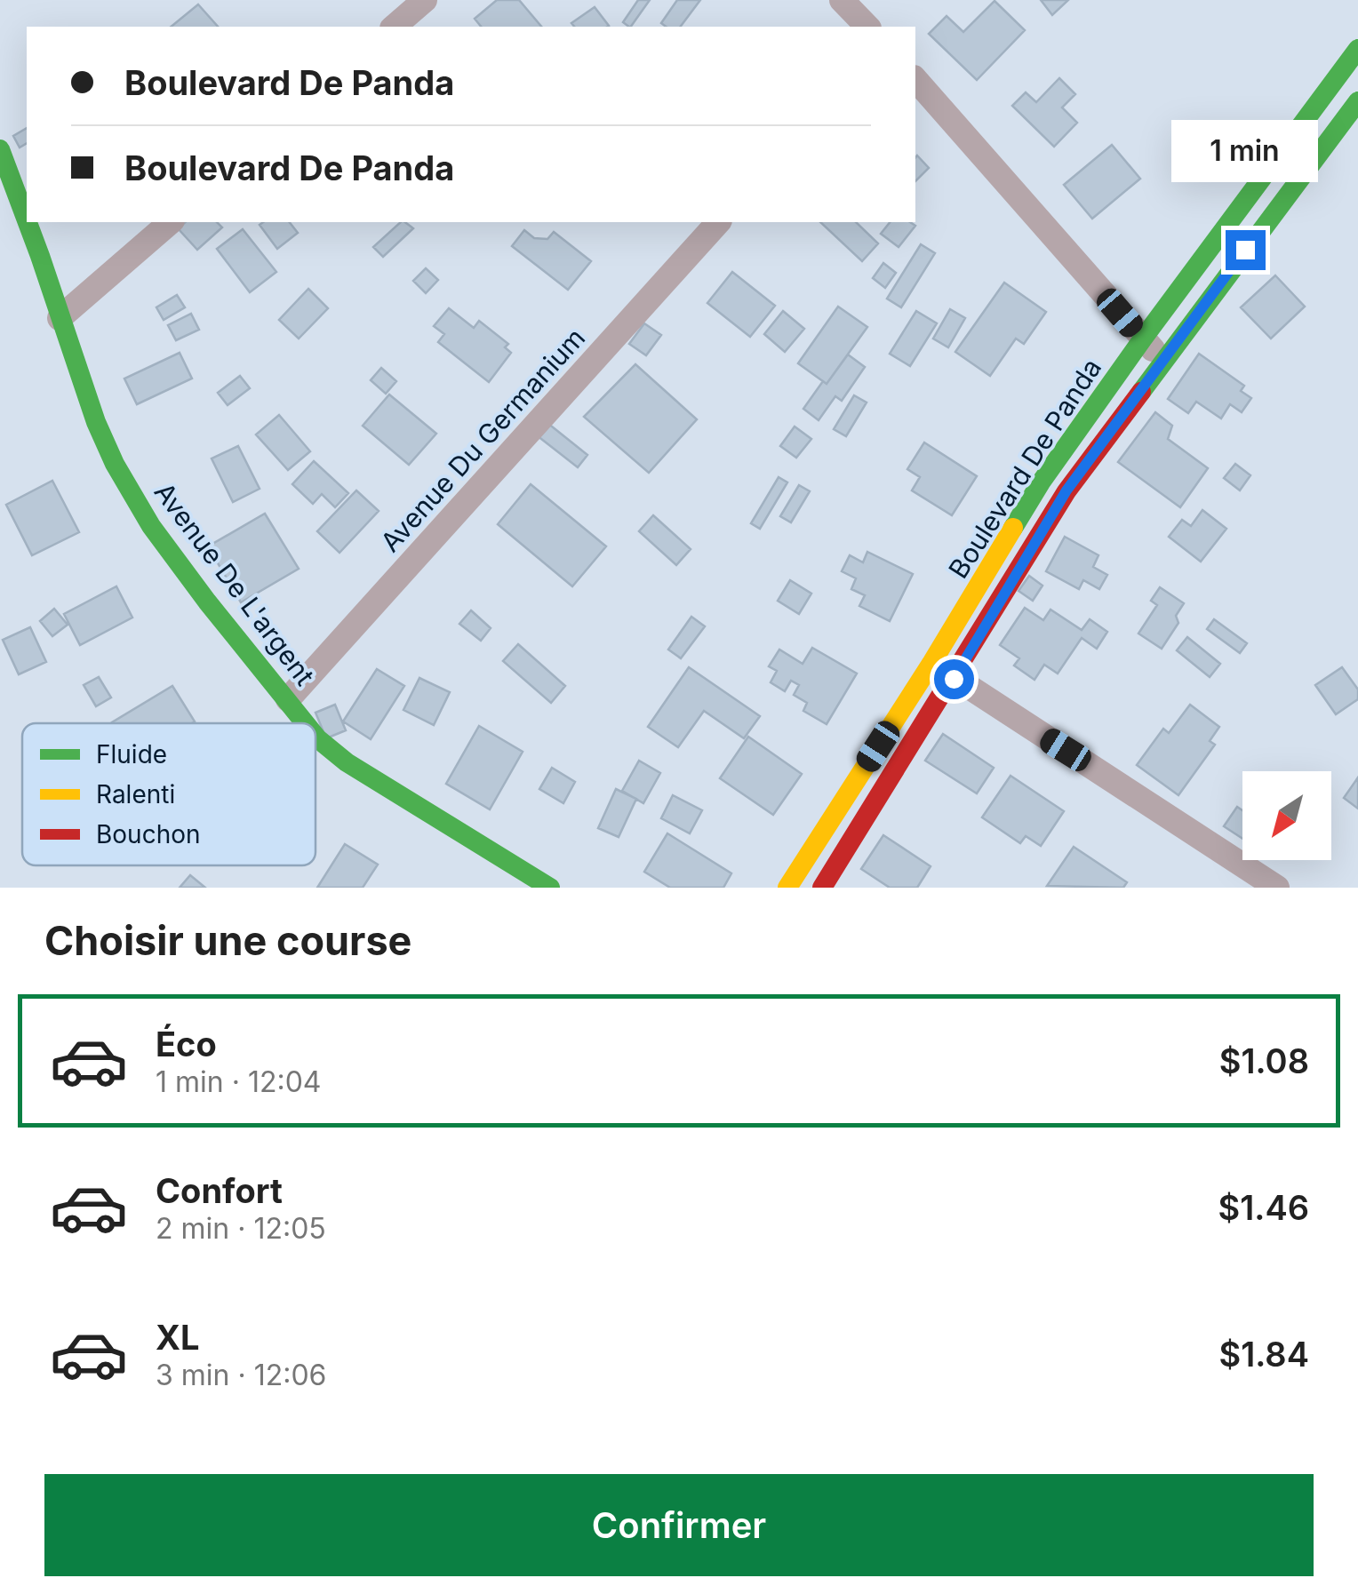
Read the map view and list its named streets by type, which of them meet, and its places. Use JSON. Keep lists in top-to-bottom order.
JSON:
{
  "streets": {
    "street": ["Avenue Du Germanium", "Boulevard De Panda", "Avenue De L'argent"]
  },
  "crossings": [
    ["Avenue Du Germanium", "Avenue De L'argent"]
  ],
  "legend": ["Fluide", "Ralenti", "Bouchon"],
  "north": "bottom left",
  "page": {
    "banner": ["Boulevard De Panda", "Boulevard De Panda"],
    "bubble": "1 min",
    "heading": "Choisir une course",
    "list": [
      {
        "name": "Éco",
        "note": "1 min · 12:04",
        "value": "$1.08"
      },
      {
        "name": "Confort",
        "note": "2 min · 12:05",
        "value": "$1.46"
      },
      {
        "name": "XL",
        "note": "3 min · 12:06",
        "value": "$1.84"
      }
    ],
    "buttons": "Confirmer"
  }
}
